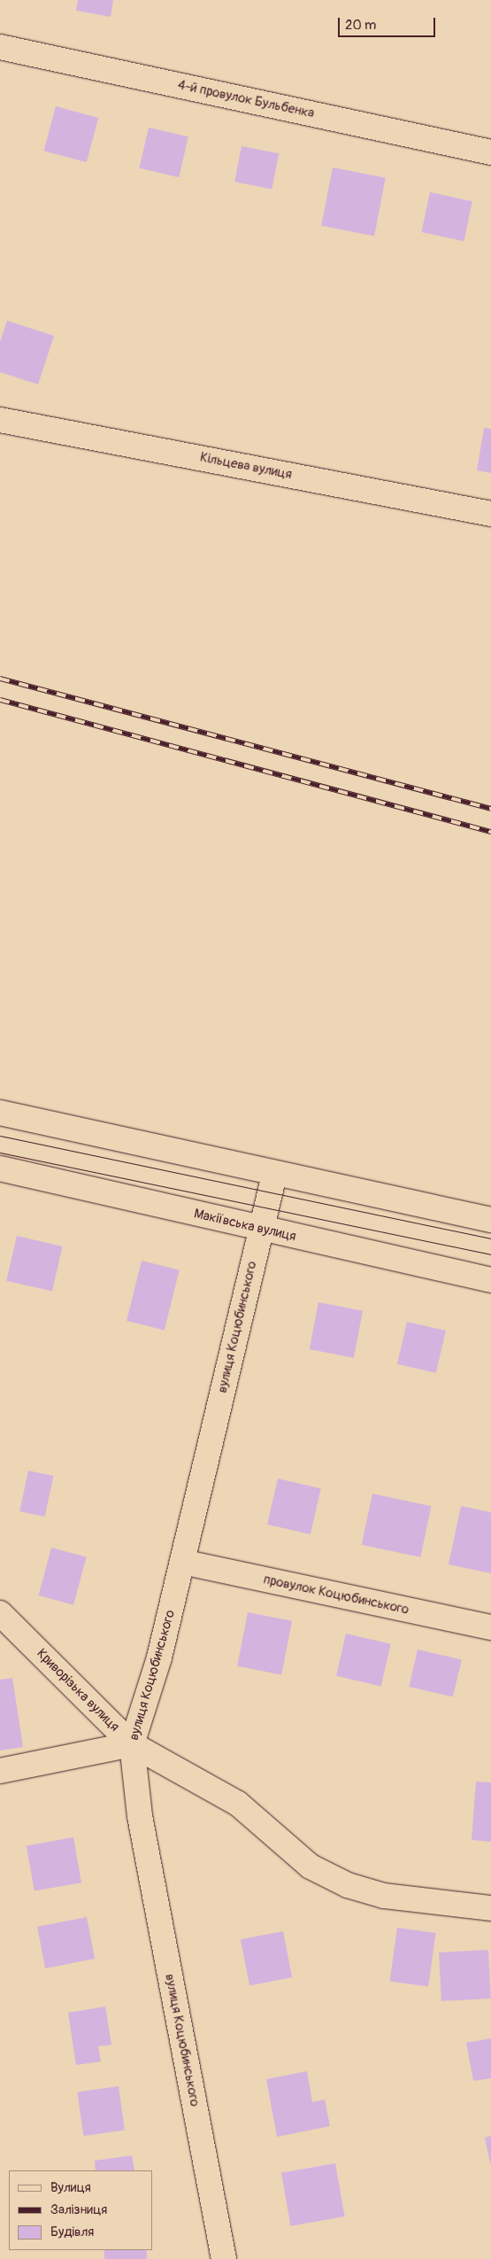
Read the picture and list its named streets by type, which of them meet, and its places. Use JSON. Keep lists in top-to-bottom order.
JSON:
{
  "streets": {
    "street": [
      "4-й провулок Бульбенка",
      "Кільцева вулиця",
      "Макіївська вулиця",
      "вулиця Коцюбинського",
      "провулок Коцюбинського",
      "Криворізька вулиця"
    ]
  },
  "crossings": [
    ["Макіївська вулиця", "вулиця Коцюбинського"],
    ["вулиця Коцюбинського", "провулок Коцюбинського"],
    ["вулиця Коцюбинського", "Криворізька вулиця"]
  ],
  "legend": ["Вулиця", "Залізниця", "Будівля"],
  "scale_bar": "20 m"
}
